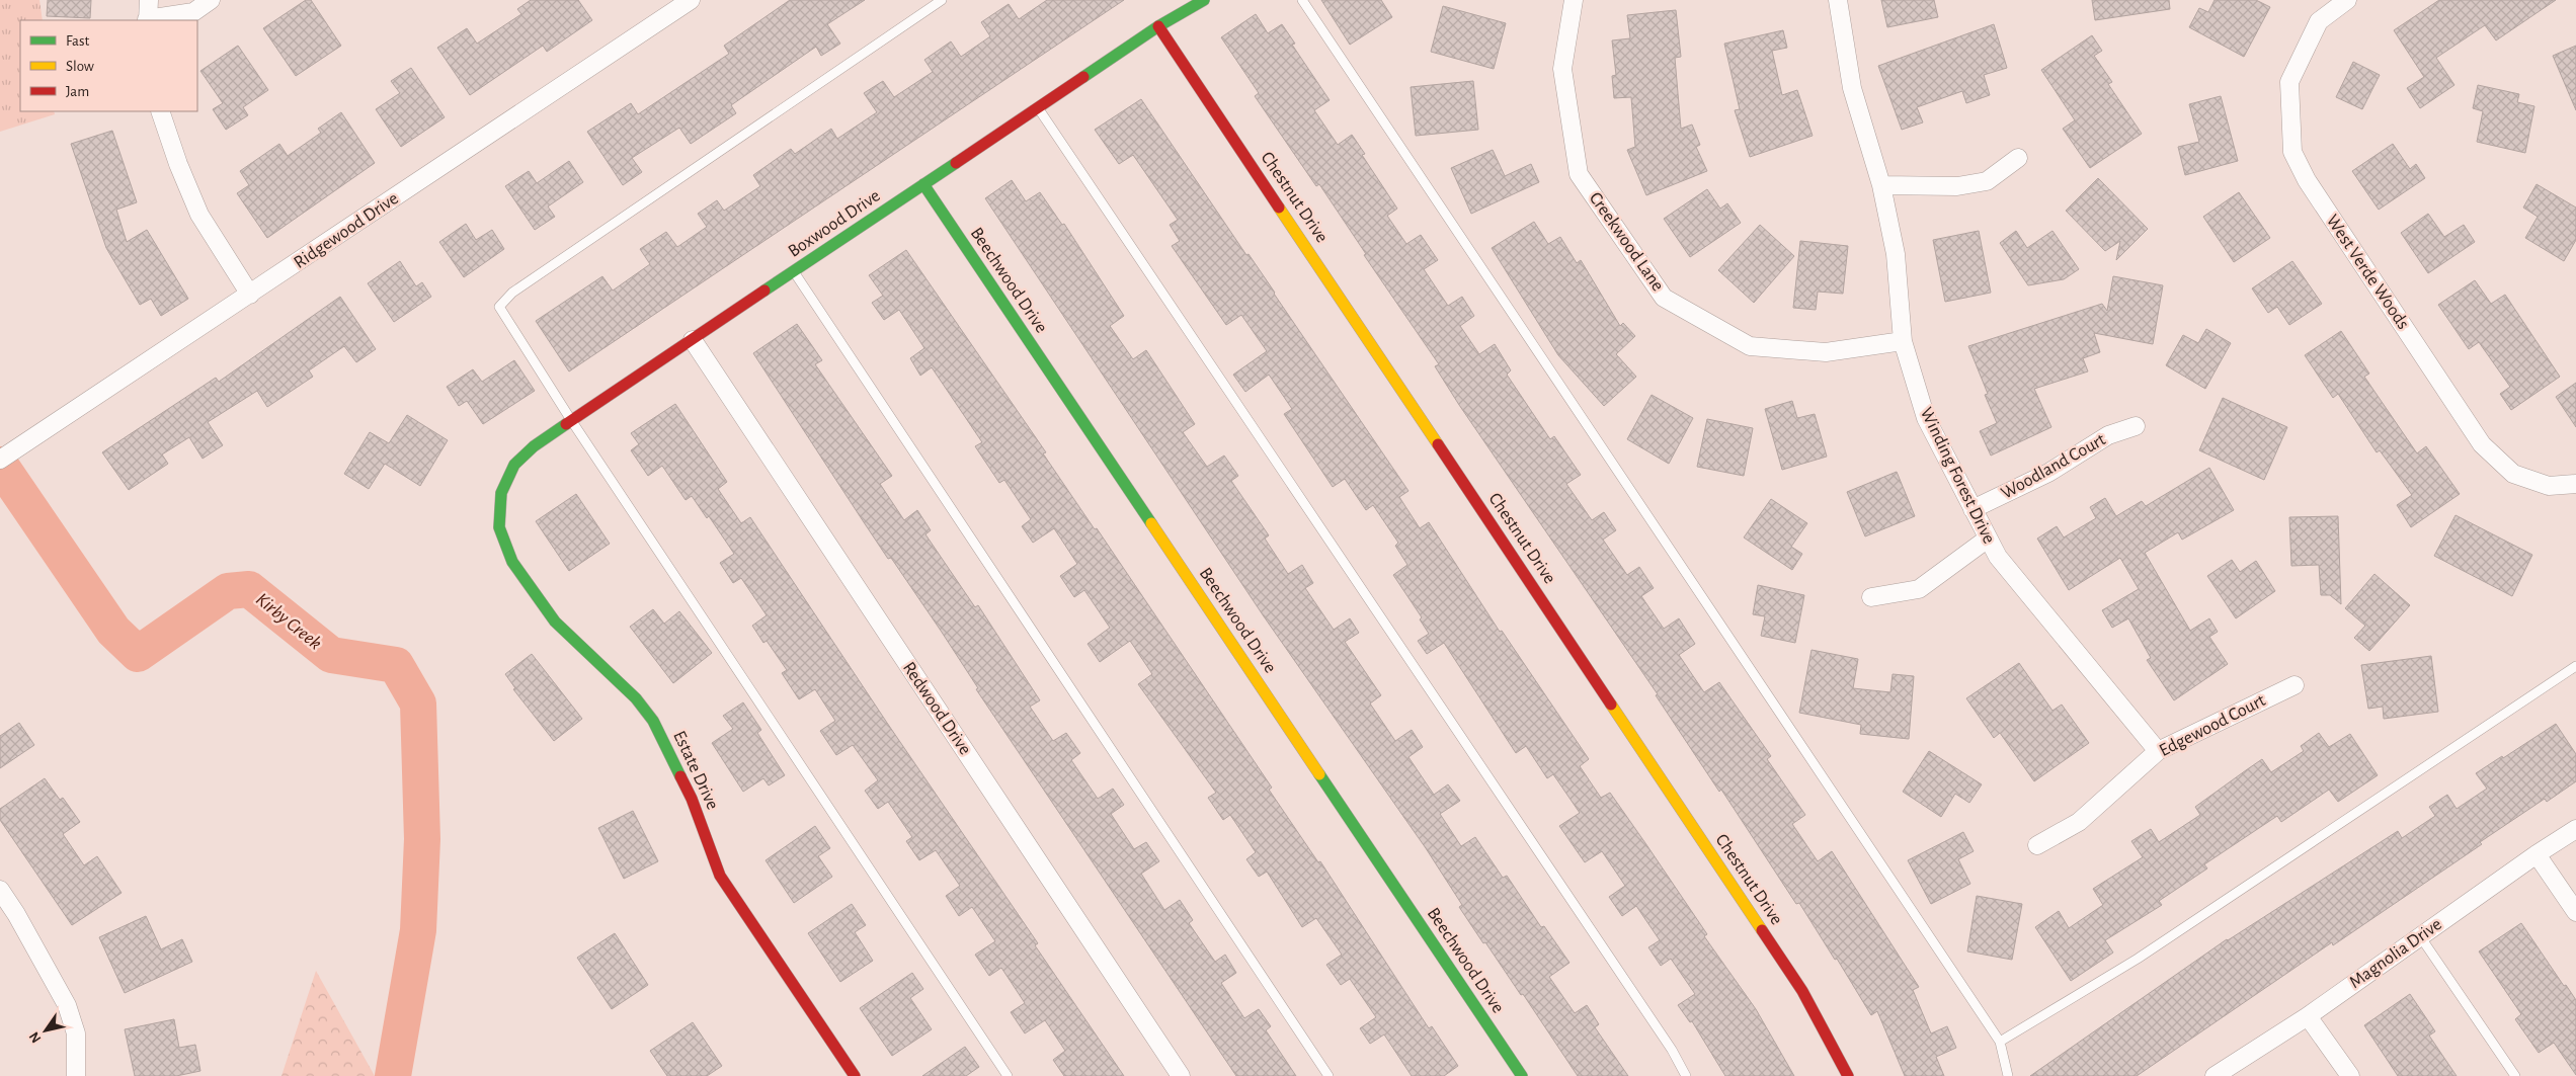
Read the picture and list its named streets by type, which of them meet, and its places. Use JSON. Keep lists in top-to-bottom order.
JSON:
{
  "streets": {
    "street": [
      "Chestnut Drive",
      "Boxwood Drive",
      "Ridgewood Drive",
      "Creekwood Lane",
      "West Verde Woods",
      "Beechwood Drive",
      "Woodland Court",
      "Winding Forest Drive",
      "Redwood Drive",
      "Edgewood Court",
      "Estate Drive",
      "Magnolia Drive"
    ]
  },
  "crossings": [
    ["Chestnut Drive", "Boxwood Drive"],
    ["Boxwood Drive", "Beechwood Drive"],
    ["Boxwood Drive", "Redwood Drive"],
    ["Boxwood Drive", "Estate Drive"],
    ["Creekwood Lane", "Winding Forest Drive"],
    ["Woodland Court", "Winding Forest Drive"],
    ["Winding Forest Drive", "Edgewood Court"]
  ],
  "water": ["Kirby Creek"],
  "legend": ["Fast", "Slow", "Jam"],
  "north": "bottom left"
}
